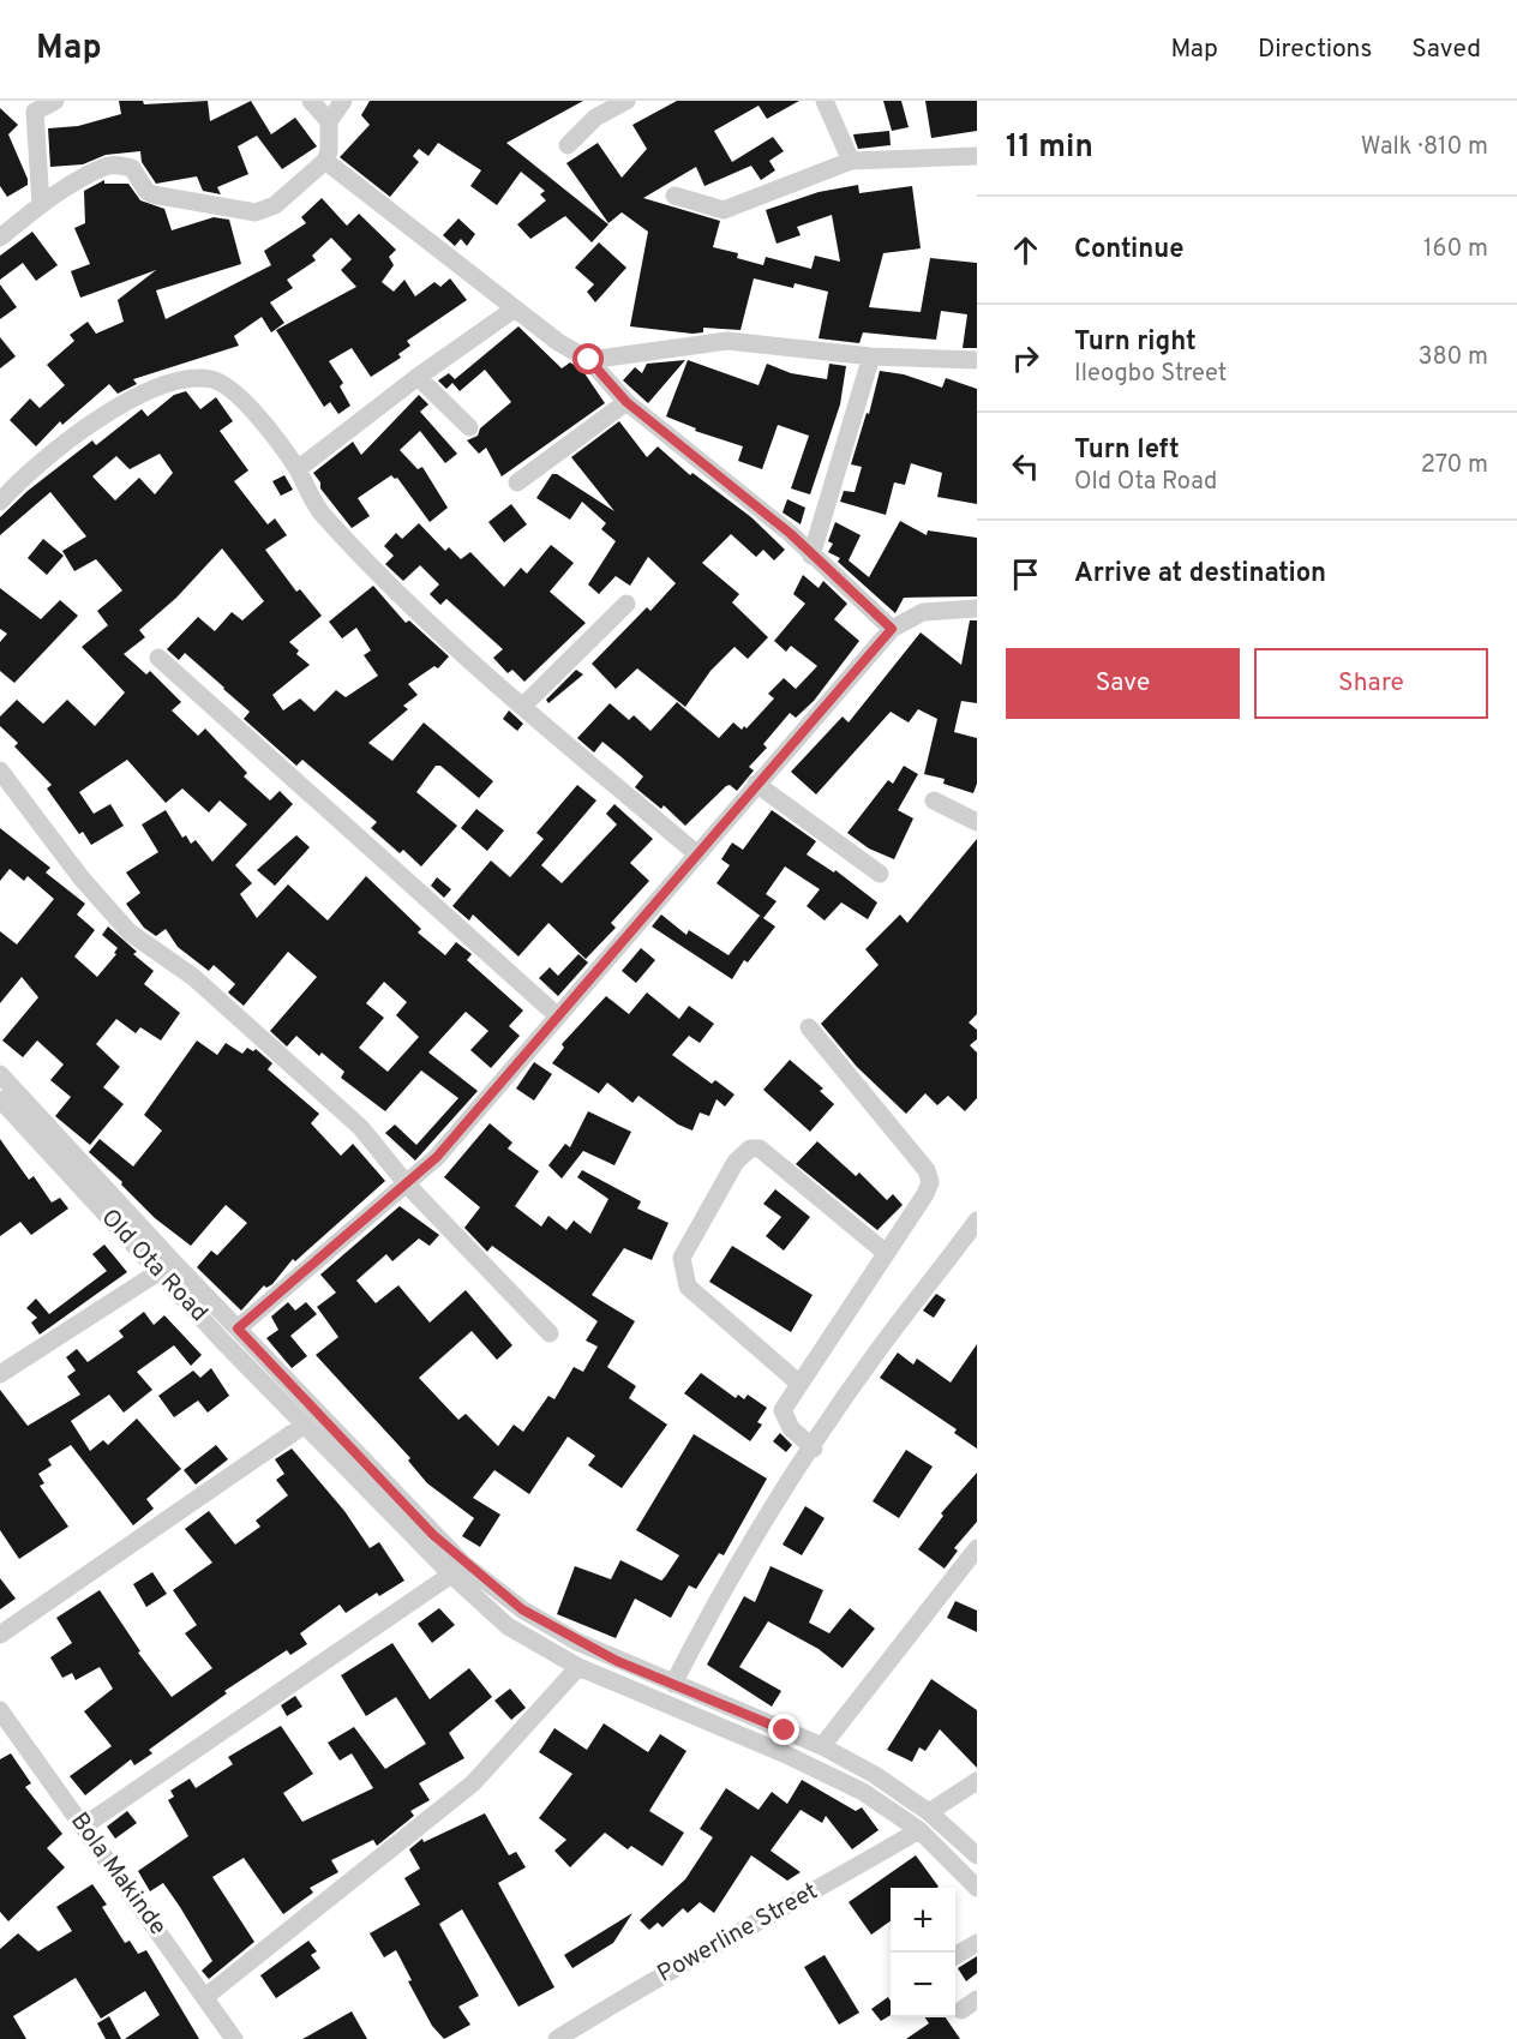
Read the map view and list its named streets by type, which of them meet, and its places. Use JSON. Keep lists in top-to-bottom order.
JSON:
{
  "streets": {
    "street": ["Old Ota Road", "Bola Makinde", "Powerline Street"]
  },
  "crossings": [
    ["Old Ota Road", "Powerline Street"]
  ],
  "page": {
    "header": "Map",
    "nav": ["Map", "Directions", "Saved"],
    "heading": ["11 min", "Walk · 810 m"],
    "list": [
      ["Continue", "160 m"],
      ["Turn right", "Ileogbo Street", "380 m"],
      ["Turn left", "Old Ota Road", "270 m"],
      "Arrive at destination"
    ],
    "buttons": ["Save", "Share"],
    "map_buttons": ["+", "−"]
  }
}
